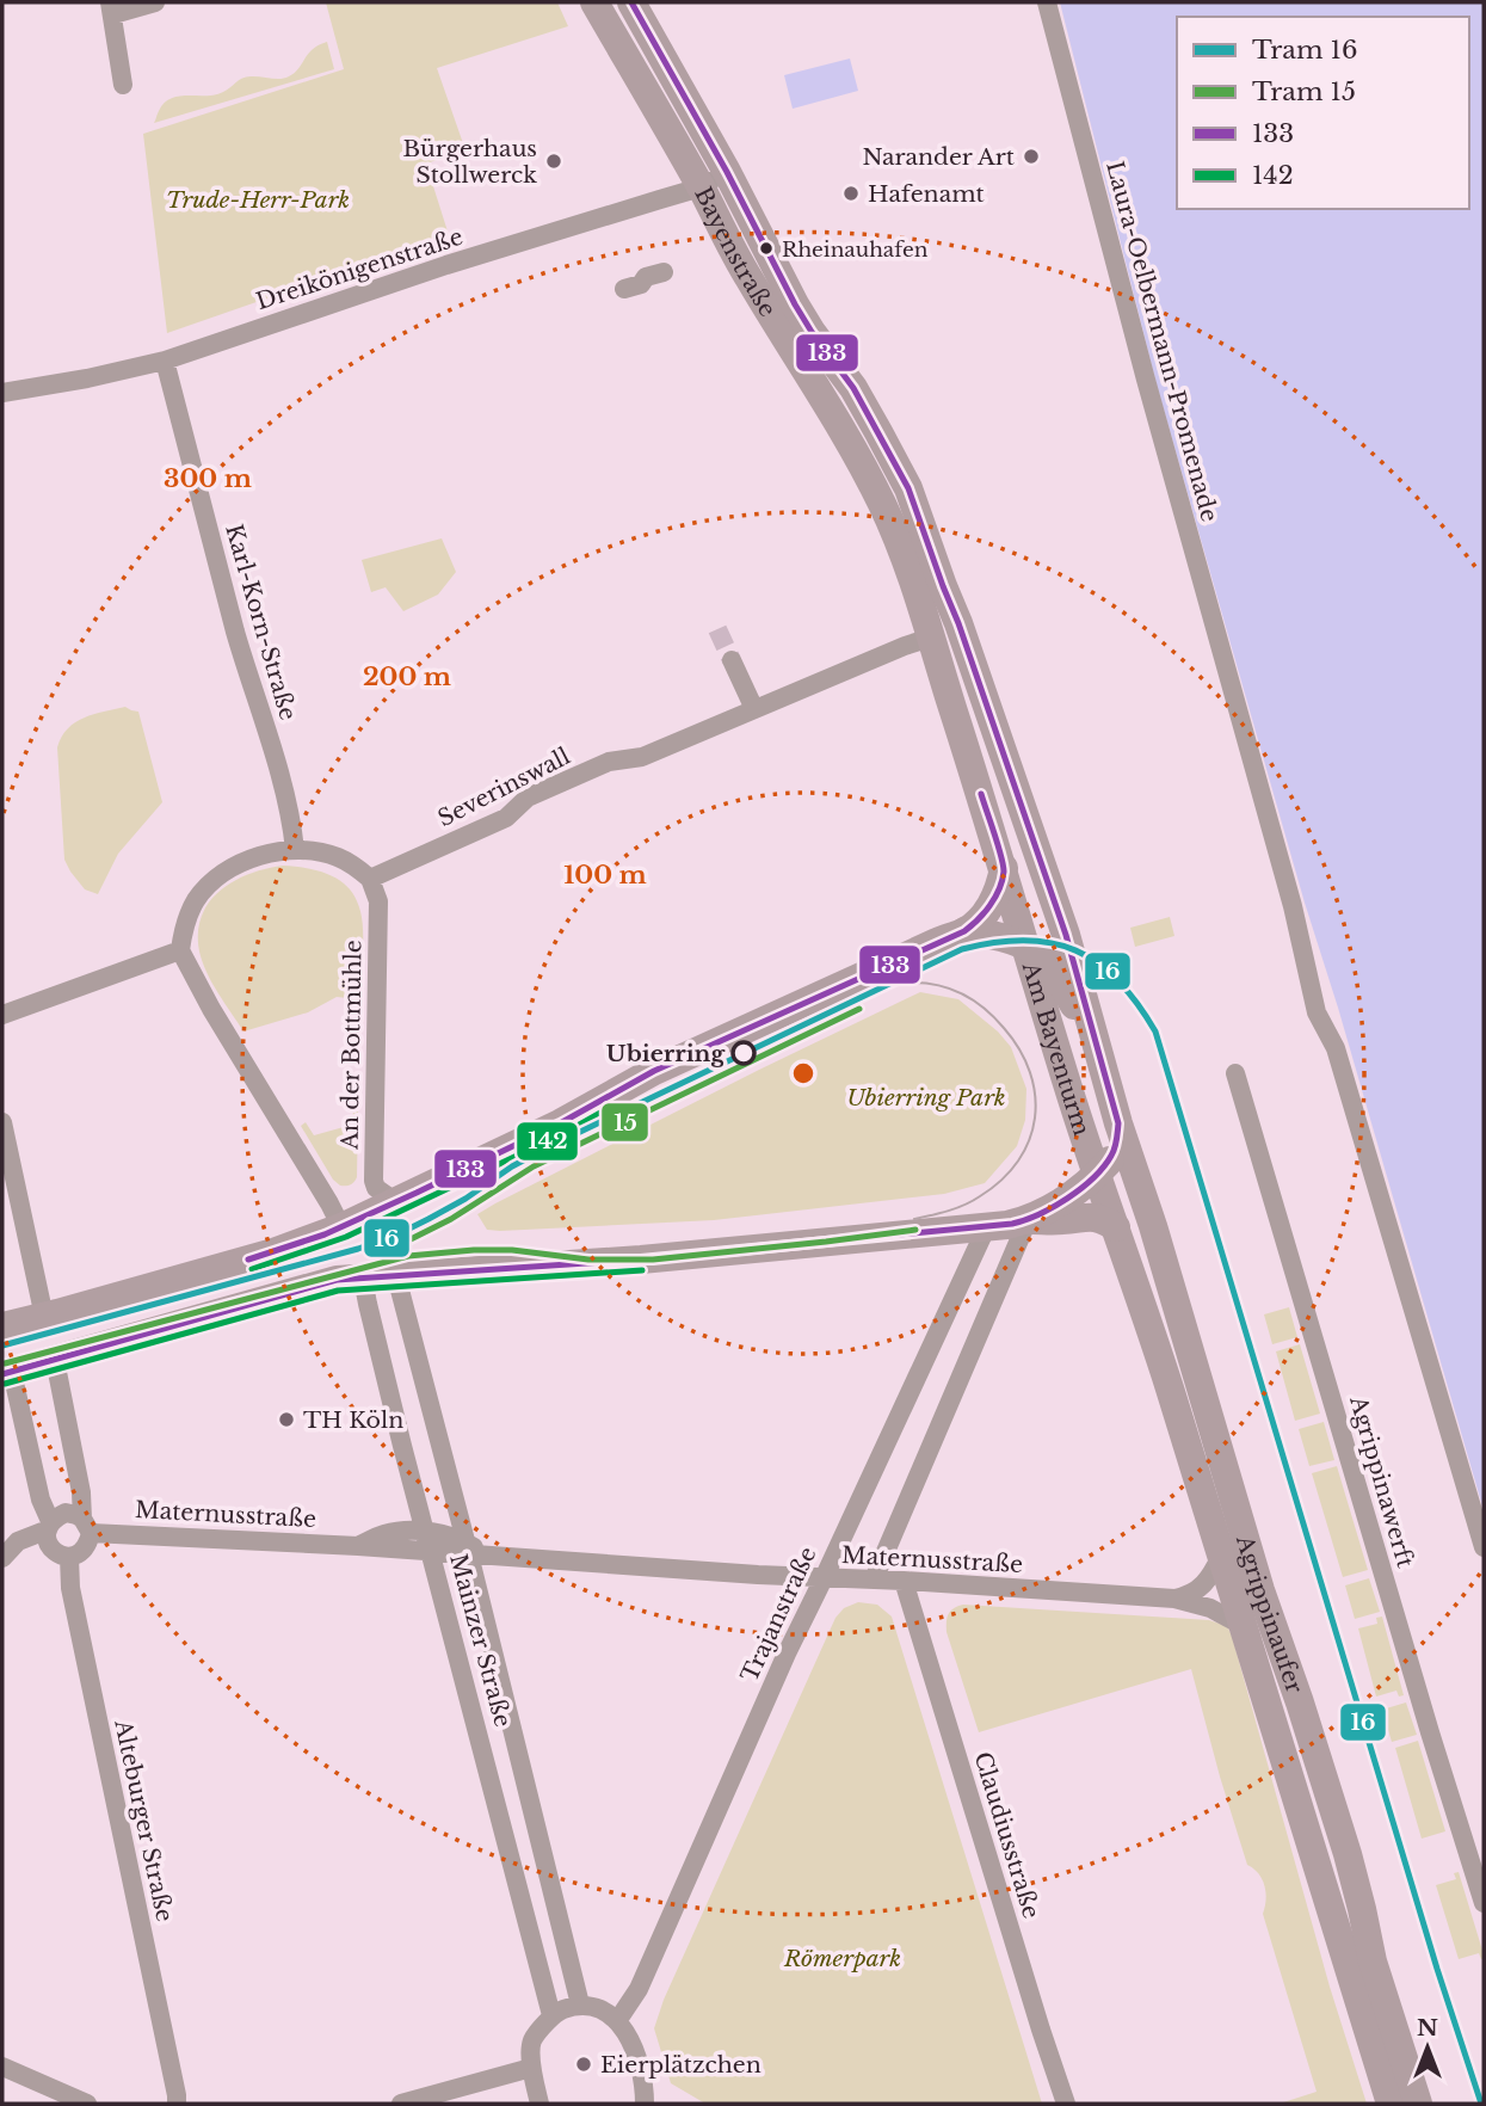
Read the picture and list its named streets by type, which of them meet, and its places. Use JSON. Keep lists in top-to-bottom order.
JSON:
{
  "streets": {
    "main road": ["Bayenstraße", "Am Bayenturm", "Agrippinaufer"],
    "street": [
      "Dreikönigenstraße",
      "Laura-Oelbermann-Promenade",
      "Karl-Korn-Straße",
      "Severinswall",
      "An der Bottmühle",
      "Agrippinawerft",
      "Maternusstraße",
      "Trajanstraße",
      "Mainzer Straße",
      "Alteburger Straße",
      "Claudiusstraße"
    ]
  },
  "crossings": [
    ["Bayenstraße", "Dreikönigenstraße"],
    ["Bayenstraße", "Severinswall"],
    ["Bayenstraße", "Am Bayenturm"],
    ["Dreikönigenstraße", "Karl-Korn-Straße"],
    ["Severinswall", "An der Bottmühle"],
    ["Severinswall", "Am Bayenturm"],
    ["Am Bayenturm", "Agrippinaufer"],
    ["Maternusstraße", "Agrippinaufer"],
    ["Maternusstraße", "Trajanstraße"],
    ["Maternusstraße", "Mainzer Straße"],
    ["Maternusstraße", "Alteburger Straße"],
    ["Maternusstraße", "Claudiusstraße"]
  ],
  "parks": ["Trude-Herr-Park", "Ubierring Park", "Römerpark"],
  "places": [
    "Narander Art",
    "Bürgerhaus Stollwerck",
    "Hafenamt",
    "Rheinauhafen",
    "Ubierring",
    "TH Köln",
    "Eierplätzchen"
  ],
  "lines": [
    "transit line 133",
    "tram line 16",
    "tram line 15",
    "transit line 142"
  ],
  "legend": [
    "Tram 16",
    "Tram 15",
    "133",
    "142"
  ],
  "north": "top",
  "rings": ["300 m", "200 m", "100 m"]
}
